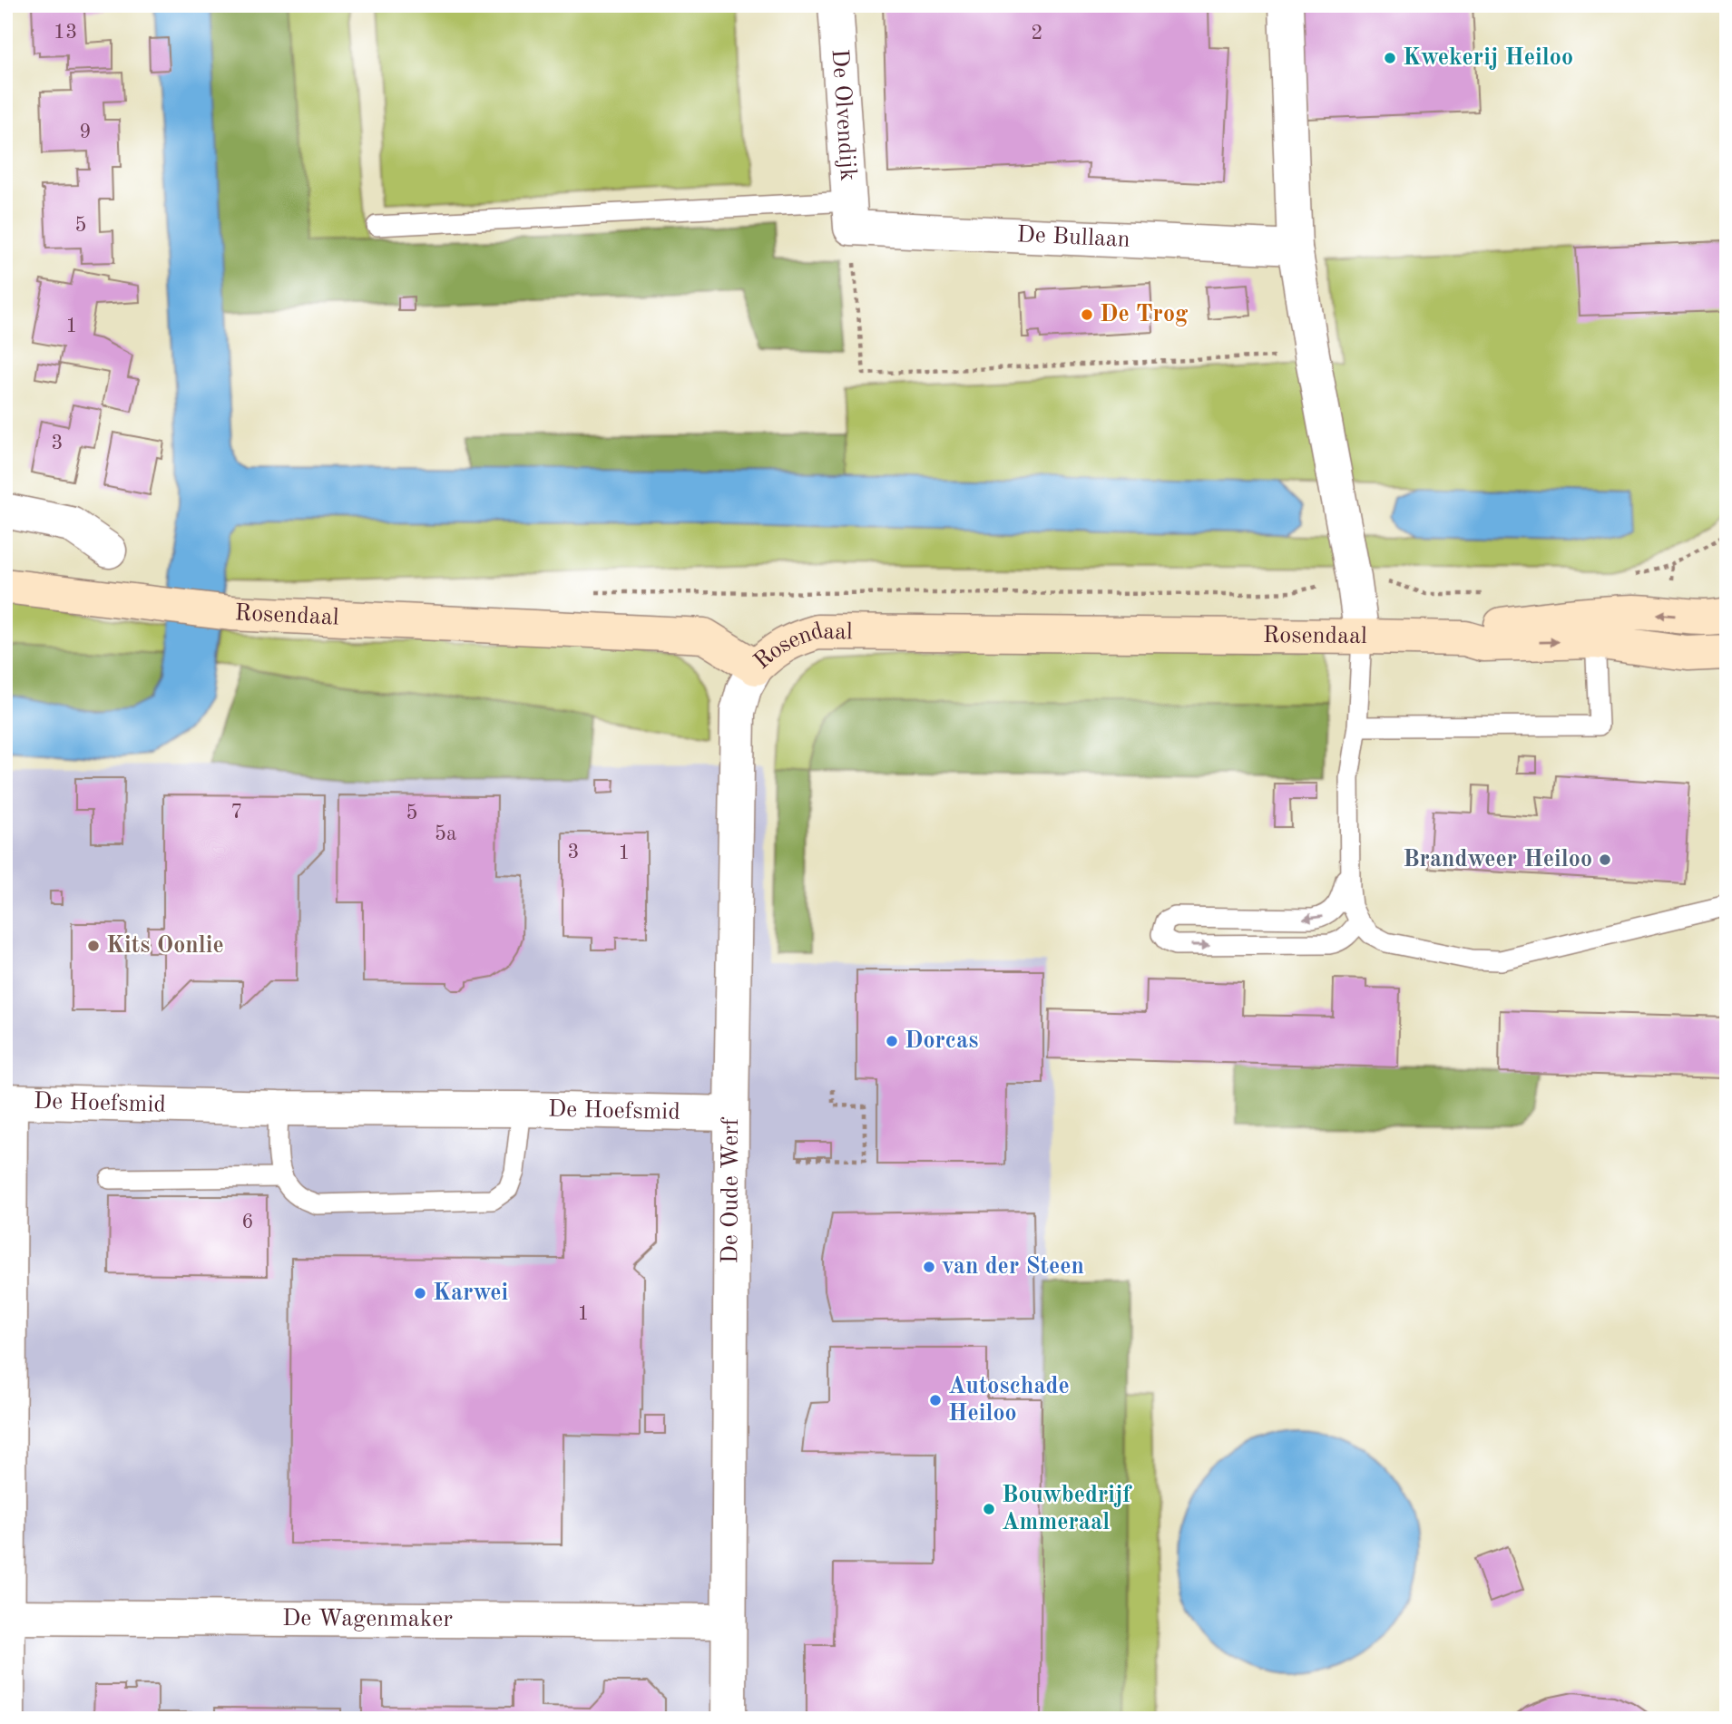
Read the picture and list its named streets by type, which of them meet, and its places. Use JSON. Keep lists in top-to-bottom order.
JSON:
{
  "streets": {
    "street": [
      "De Olvendijk",
      "De Bullaan",
      "Rosendaal",
      "De Hoefsmid",
      "De Oude Werf",
      "De Wagenmaker"
    ]
  },
  "crossings": [
    ["De Olvendijk", "De Bullaan"],
    ["Rosendaal", "De Oude Werf"],
    ["De Hoefsmid", "De Oude Werf"],
    ["De Hoefsmid", "De Wagenmaker"],
    ["De Oude Werf", "De Wagenmaker"]
  ],
  "places": [
    "Kwekerij Heiloo",
    "De Trog",
    "Brandweer Heiloo",
    "Kits Oonlie",
    "Dorcas",
    "van der Steen",
    "Karwei",
    "Autoschade Heiloo",
    "Bouwbedrijf Ammeraal"
  ],
  "house_numbers": [
    "13",
    "2",
    "9",
    "5",
    "1",
    "3",
    "7",
    "5",
    "5a",
    "3",
    "1",
    "6",
    "1"
  ]
}
